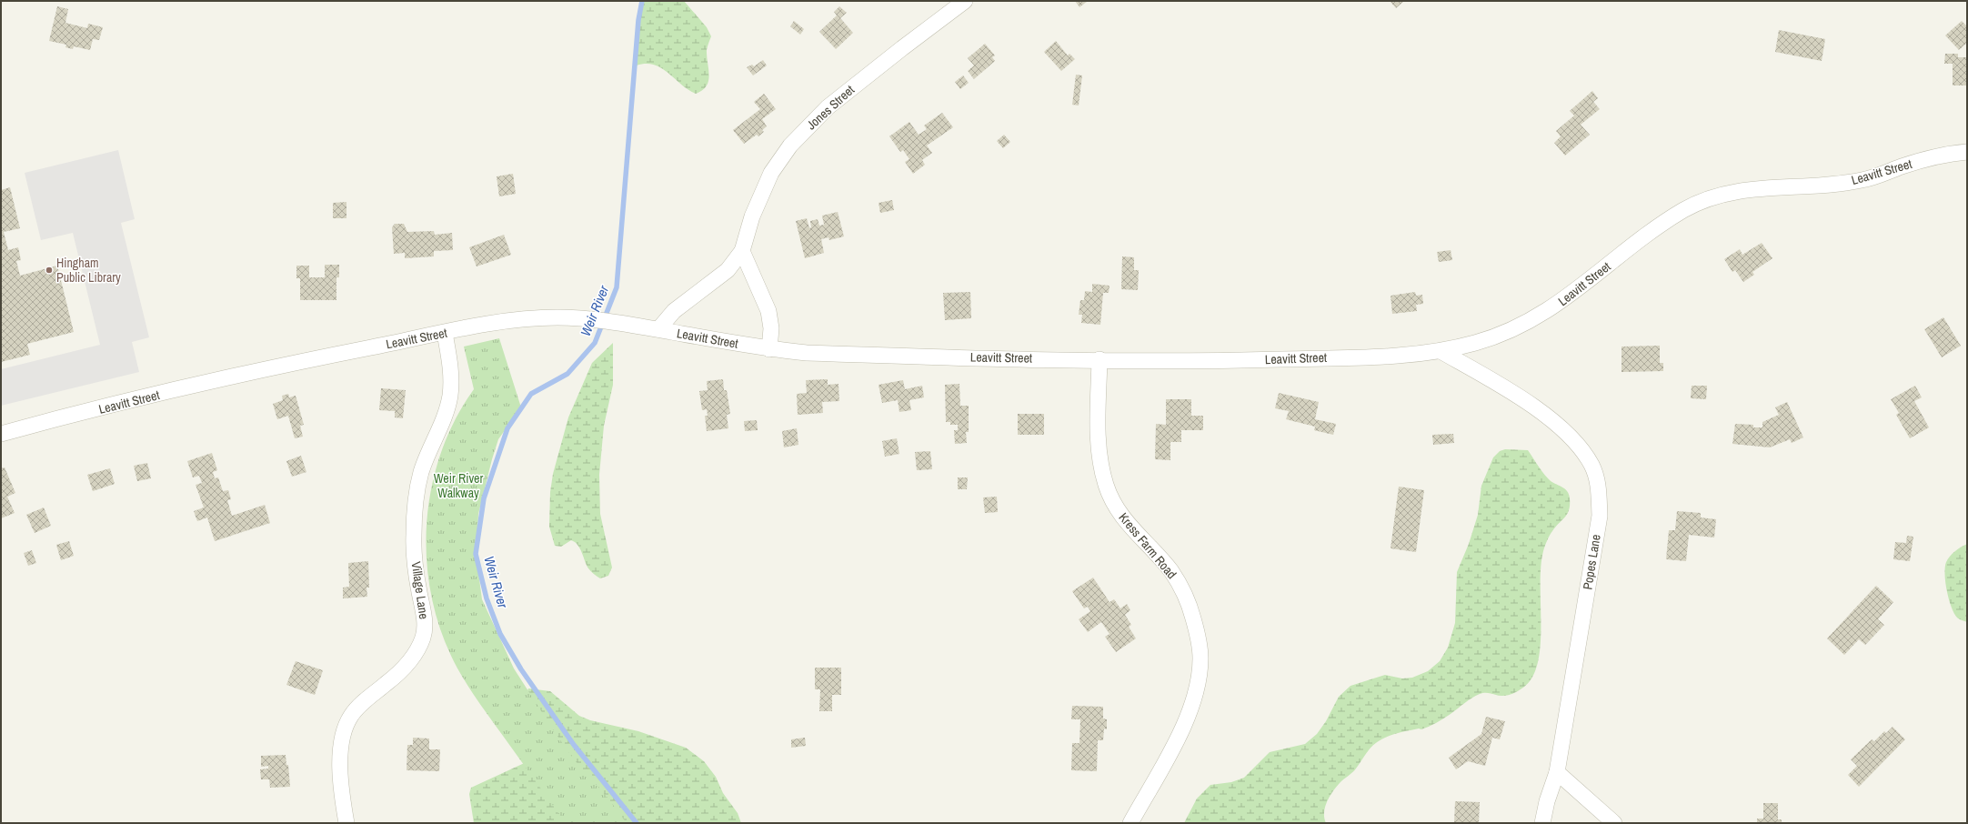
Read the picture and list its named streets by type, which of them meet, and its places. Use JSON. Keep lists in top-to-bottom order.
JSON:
{
  "streets": {
    "street": [
      "Jones Street",
      "Leavitt Street",
      "Kress Farm Road",
      "Popes Lane",
      "Village Lane"
    ]
  },
  "crossings": [
    ["Jones Street", "Leavitt Street"],
    ["Leavitt Street", "Kress Farm Road"],
    ["Leavitt Street", "Popes Lane"],
    ["Leavitt Street", "Village Lane"]
  ],
  "water": ["Weir River"],
  "parks": ["Weir River Walkway"],
  "places": ["Hingham Public Library"]
}
